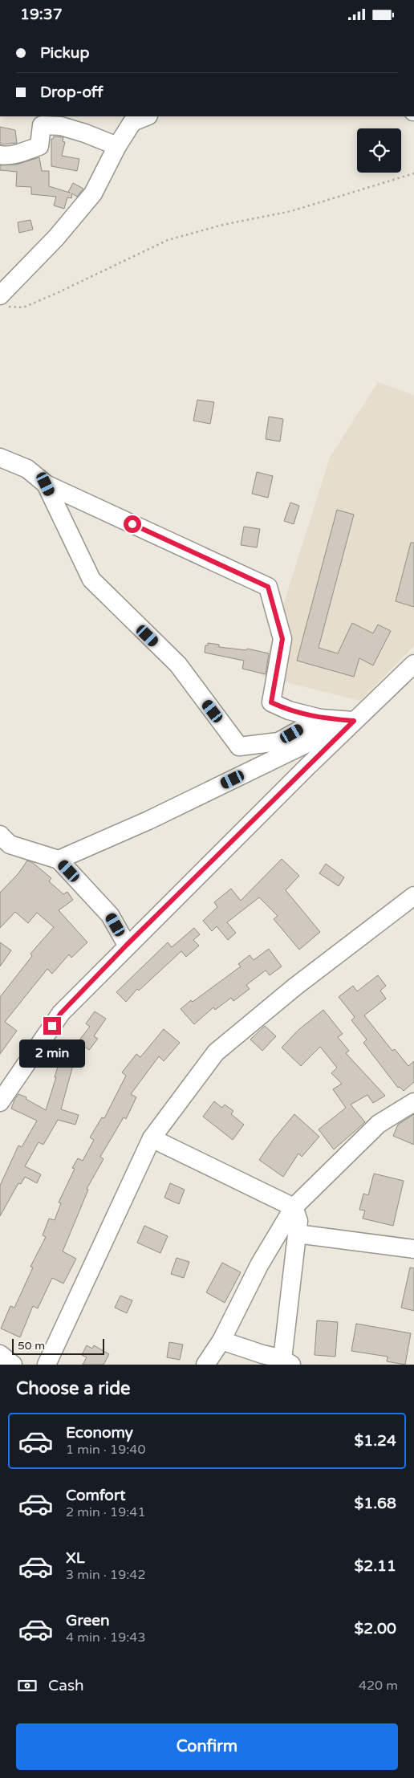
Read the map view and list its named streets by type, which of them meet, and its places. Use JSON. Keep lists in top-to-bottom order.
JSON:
{
  "scale_bar": "50 m",
  "page": {
    "status": "19:37",
    "banner": ["Pickup", "Drop-off"],
    "bubble": "2 min",
    "scale": "50 m",
    "heading": "Choose a ride",
    "list": [
      {
        "name": "Economy",
        "note": "1 min · 19:40",
        "value": "$1.24"
      },
      {
        "name": "Comfort",
        "note": "2 min · 19:41",
        "value": "$1.68"
      },
      {
        "name": "XL",
        "note": "3 min · 19:42",
        "value": "$2.11"
      },
      {
        "name": "Green",
        "note": "4 min · 19:43",
        "value": "$2.00"
      }
    ],
    "pay": ["Cash", "420 m"],
    "buttons": "Confirm"
  }
}
